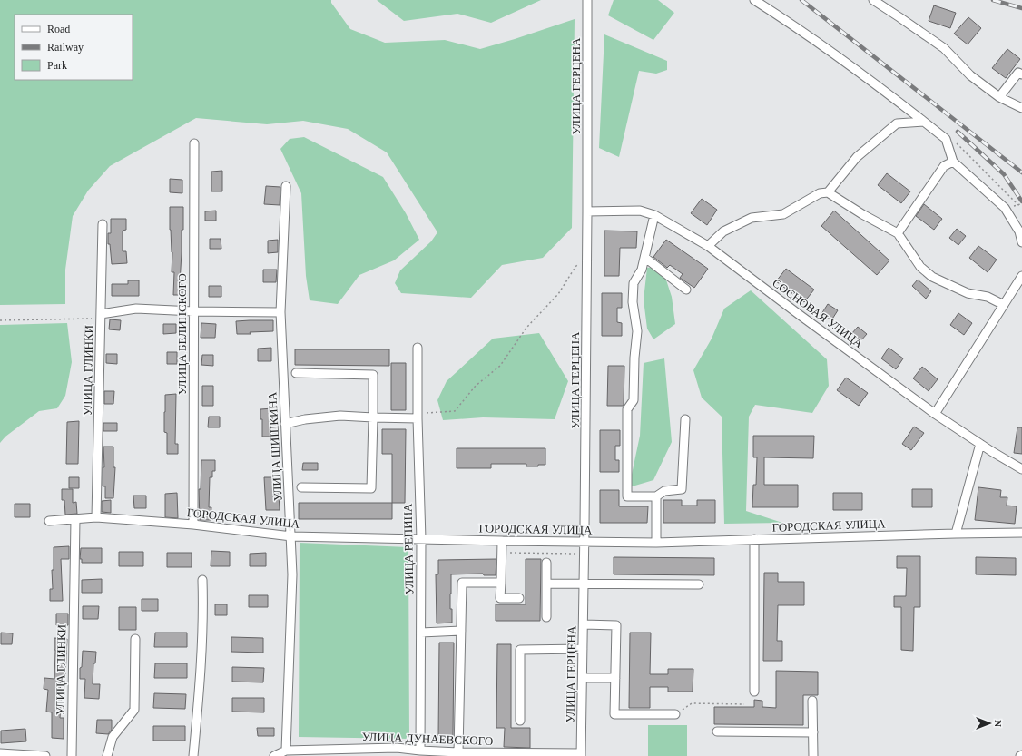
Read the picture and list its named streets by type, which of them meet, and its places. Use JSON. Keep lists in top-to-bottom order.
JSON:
{
  "streets": {
    "street": [
      "УЛИЦА ГЕРЦЕНА",
      "СОСНОВАЯ УЛИЦА",
      "УЛИЦА БЕЛИНСКОГО",
      "УЛИЦА ГЛИНКИ",
      "УЛИЦА ШИШКИНА",
      "ГОРОДСКАЯ УЛИЦА",
      "УЛИЦА РЕПИНА",
      "УЛИЦА ДУНАЕВСКОГО"
    ]
  },
  "crossings": [
    ["УЛИЦА ГЕРЦЕНА", "СОСНОВАЯ УЛИЦА"],
    ["УЛИЦА ГЕРЦЕНА", "ГОРОДСКАЯ УЛИЦА"],
    ["УЛИЦА ГЕРЦЕНА", "УЛИЦА ДУНАЕВСКОГО"],
    ["УЛИЦА БЕЛИНСКОГО", "ГОРОДСКАЯ УЛИЦА"],
    ["УЛИЦА ГЛИНКИ", "ГОРОДСКАЯ УЛИЦА"],
    ["УЛИЦА ШИШКИНА", "ГОРОДСКАЯ УЛИЦА"],
    ["УЛИЦА ШИШКИНА", "УЛИЦА ДУНАЕВСКОГО"],
    ["ГОРОДСКАЯ УЛИЦА", "УЛИЦА РЕПИНА"],
    ["УЛИЦА РЕПИНА", "УЛИЦА ДУНАЕВСКОГО"]
  ],
  "legend": ["Road", "Railway", "Park"],
  "north": "right"
}
